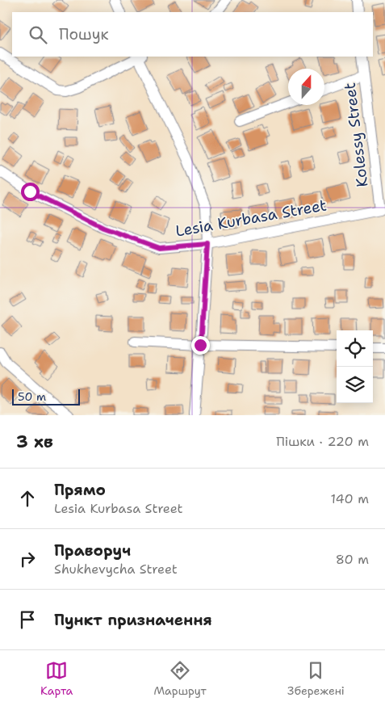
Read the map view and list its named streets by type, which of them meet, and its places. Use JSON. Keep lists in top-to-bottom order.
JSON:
{
  "streets": {
    "street": ["Kolessy Street", "Lesia Kurbasa Street"]
  },
  "crossings": [
    ["Kolessy Street", "Lesia Kurbasa Street"]
  ],
  "scale_bar": "50 m",
  "north": "top",
  "page": {
    "search": "Пошук",
    "scale": "50 m",
    "heading": ["3 хв", "Пішки · 220 m"],
    "list": [
      ["Прямо", "Lesia Kurbasa Street", "140 m"],
      ["Праворуч", "Shukhevycha Street", "80 m"],
      "Пункт призначення"
    ],
    "nav": ["Карта", "Маршрут", "Збережені"]
  }
}
